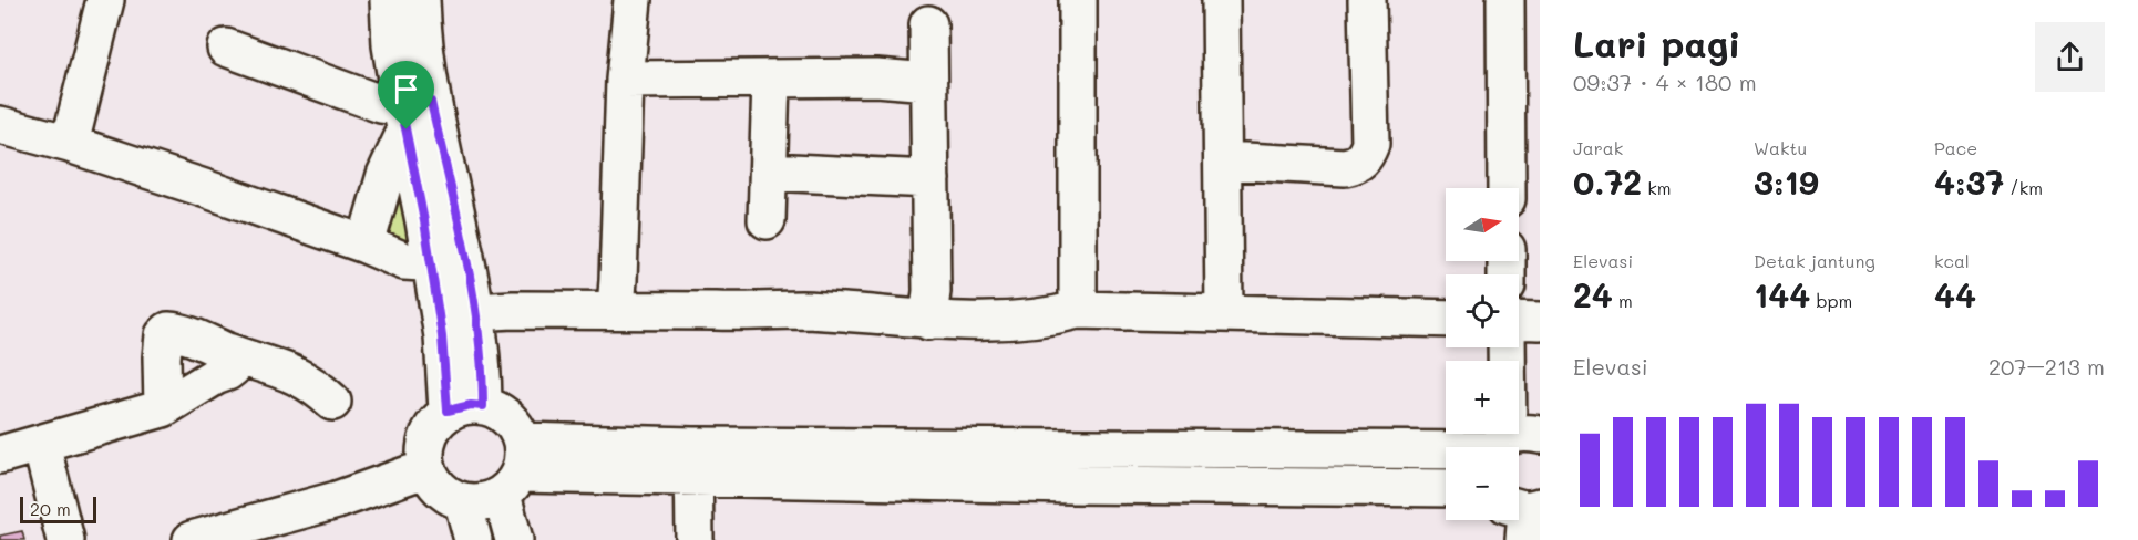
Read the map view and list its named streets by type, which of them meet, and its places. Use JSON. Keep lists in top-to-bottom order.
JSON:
{
  "scale_bar": "20 m",
  "north": "right",
  "page": {
    "heading": ["Lari pagi", "09:37 · 4 × 180 m"],
    "stats": [
      ["Jarak", "0.72 km"],
      ["Waktu", "3:19"],
      ["Pace", "4:37 /km"],
      ["Elevasi", "24 m"],
      ["Detak jantung", "144 bpm"],
      ["kcal", "44"]
    ],
    "map_buttons": ["+", "−"],
    "chart": ["Elevasi", "207–213 m"],
    "scale": "20 m"
  }
}
